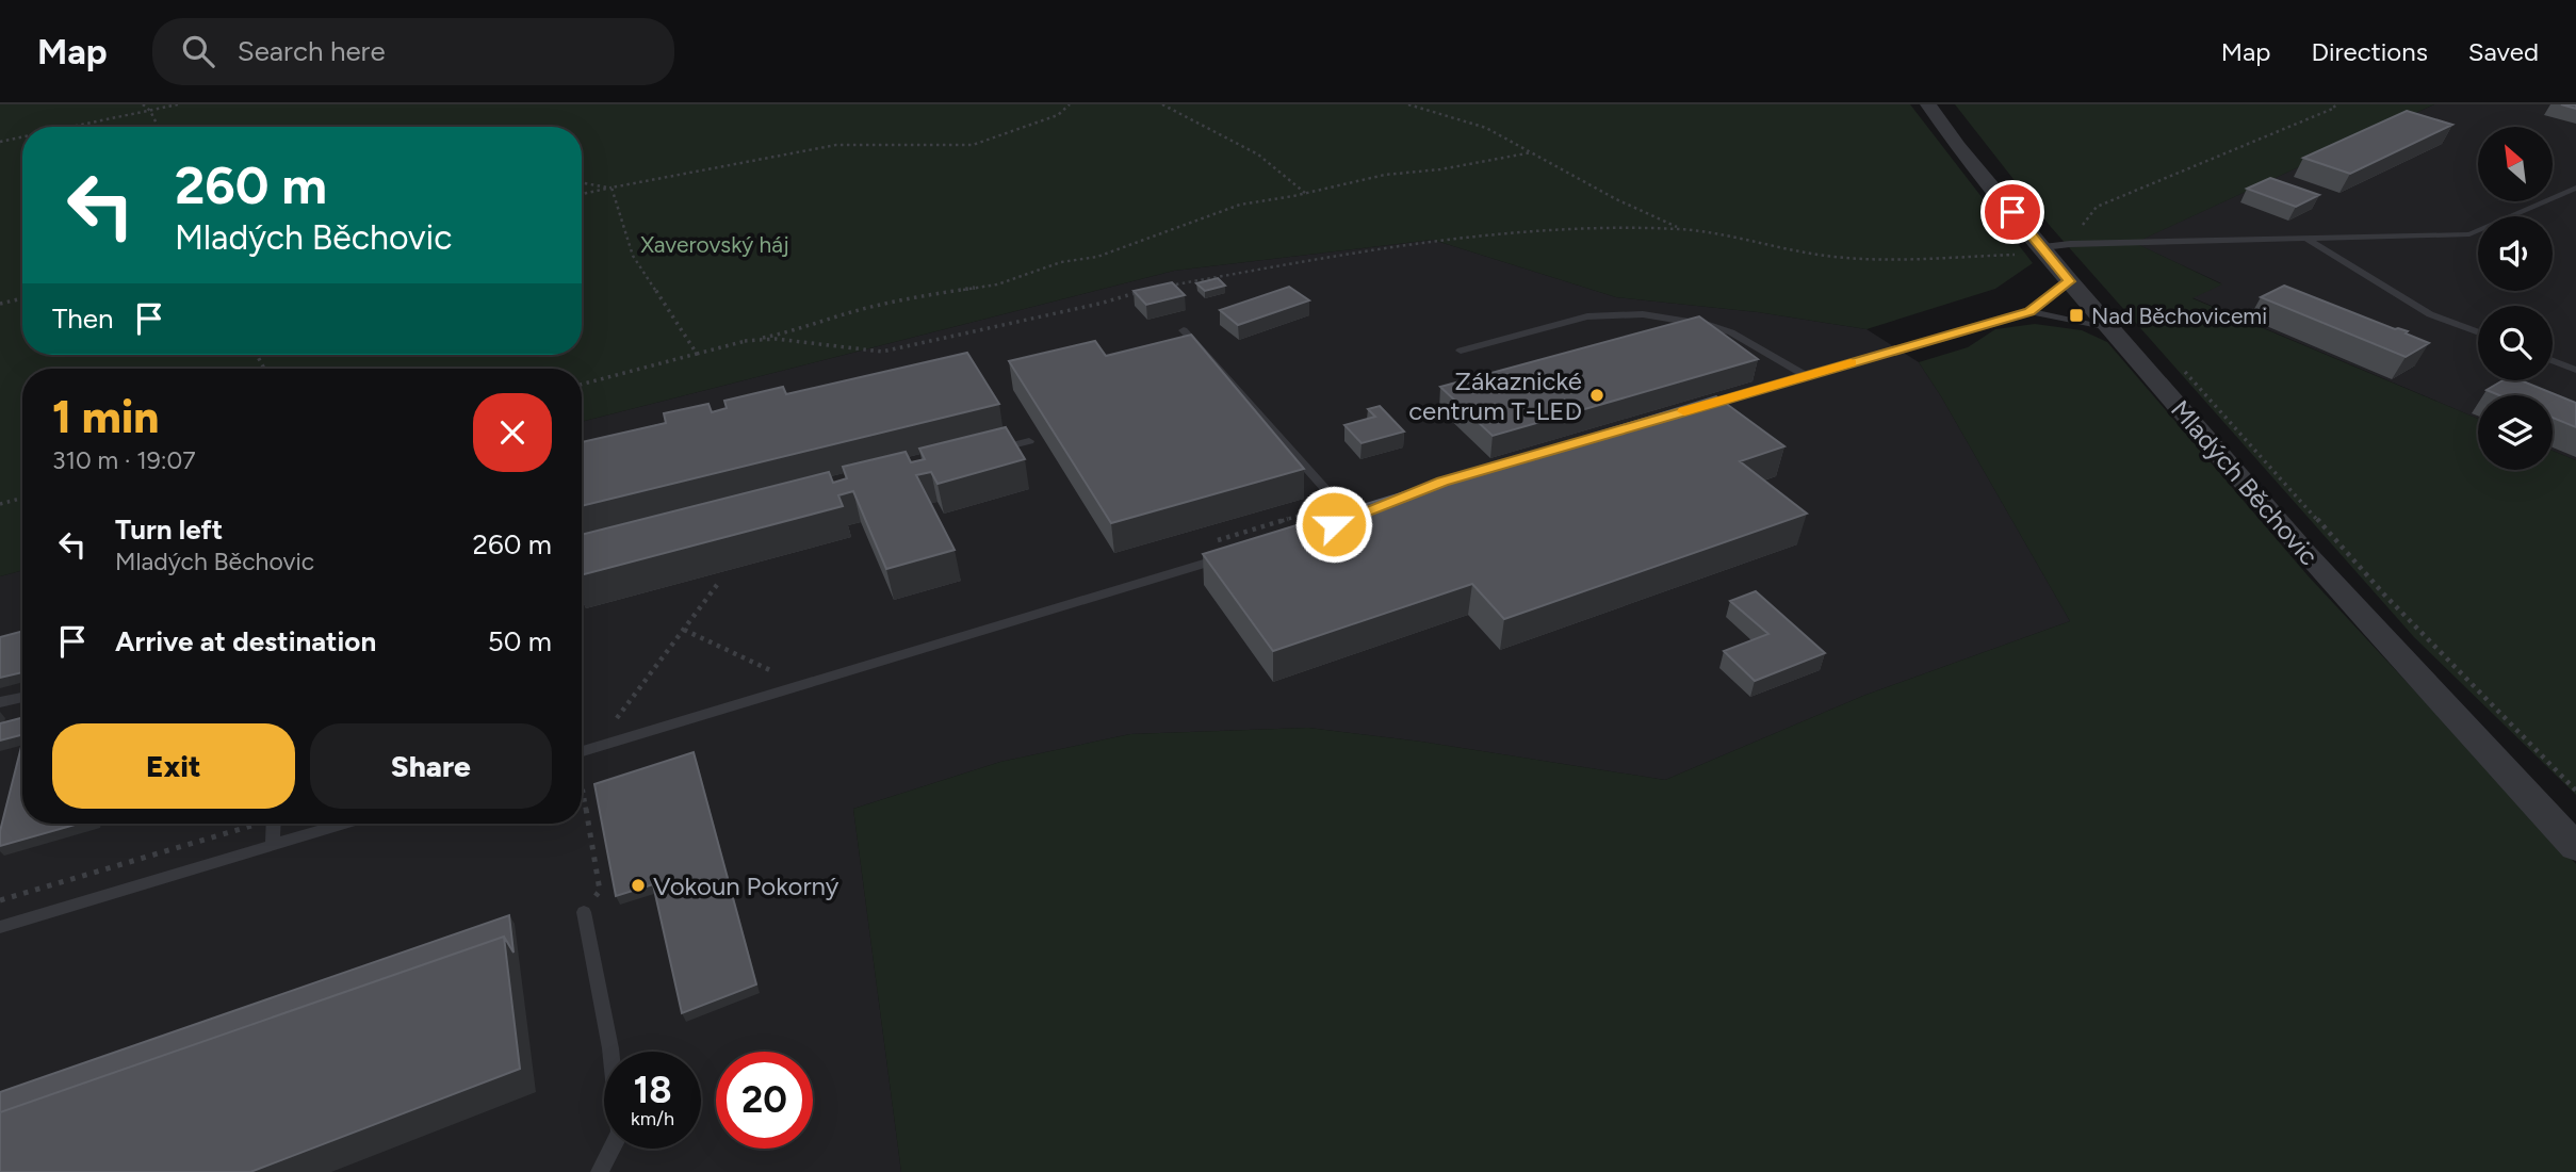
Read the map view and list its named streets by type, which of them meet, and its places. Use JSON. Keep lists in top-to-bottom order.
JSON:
{
  "streets": {
    "street": ["Mladých Běchovic"]
  },
  "parks": ["Xaverovský háj"],
  "places": {
    "transit": ["Nad Běchovicemi"],
    "other": ["Zákaznické centrum T-LED", "Vokoun Pokorný"]
  },
  "north": "top left",
  "page": {
    "header": "Map",
    "search": "Search here",
    "nav": ["Map", "Directions", "Saved"],
    "turn": ["260 m", "Mladých Běchovic"],
    "then": "Then",
    "heading": ["1 min", "310 m · 19:07"],
    "list": [
      {
        "name": "Turn left",
        "note": "Mladých Běchovic",
        "value": "260 m"
      },
      {
        "name": "Arrive at destination",
        "value": "50 m"
      }
    ],
    "buttons": ["Exit", "Share"],
    "speed": "18 km/h",
    "limit": "20"
  }
}
